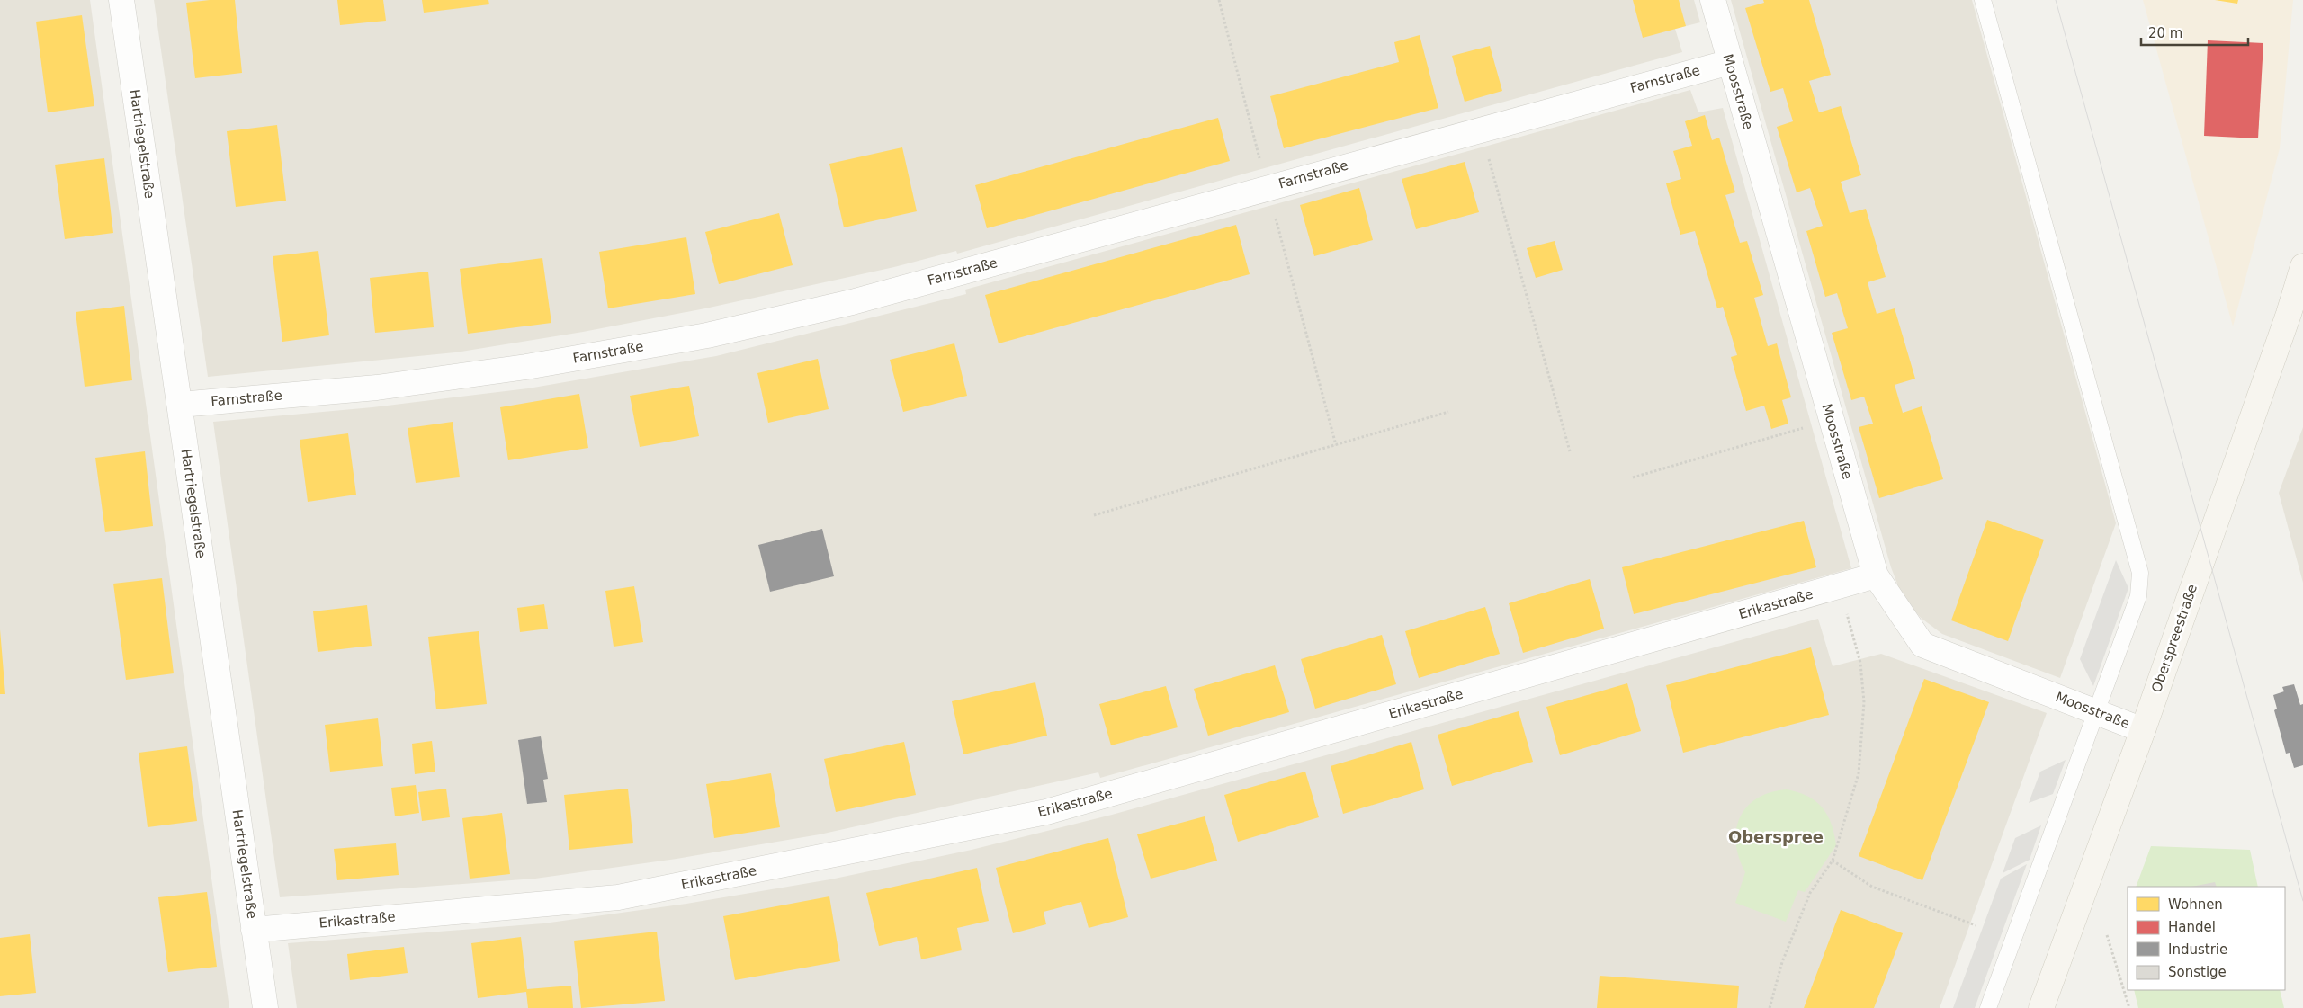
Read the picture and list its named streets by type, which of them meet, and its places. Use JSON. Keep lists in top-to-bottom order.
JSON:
{
  "streets": {
    "main road": ["Oberspreestraße"],
    "street": [
      "Farnstraße",
      "Moosstraße",
      "Hartriegelstraße",
      "Erikastraße"
    ]
  },
  "crossings": [
    ["Farnstraße", "Moosstraße"],
    ["Farnstraße", "Hartriegelstraße"],
    ["Moosstraße", "Erikastraße"],
    ["Moosstraße", "Oberspreestraße"],
    ["Hartriegelstraße", "Erikastraße"]
  ],
  "districts": ["Oberspree"],
  "legend": [
    "Wohnen",
    "Handel",
    "Industrie",
    "Sonstige"
  ],
  "scale_bar": "20 m"
}
